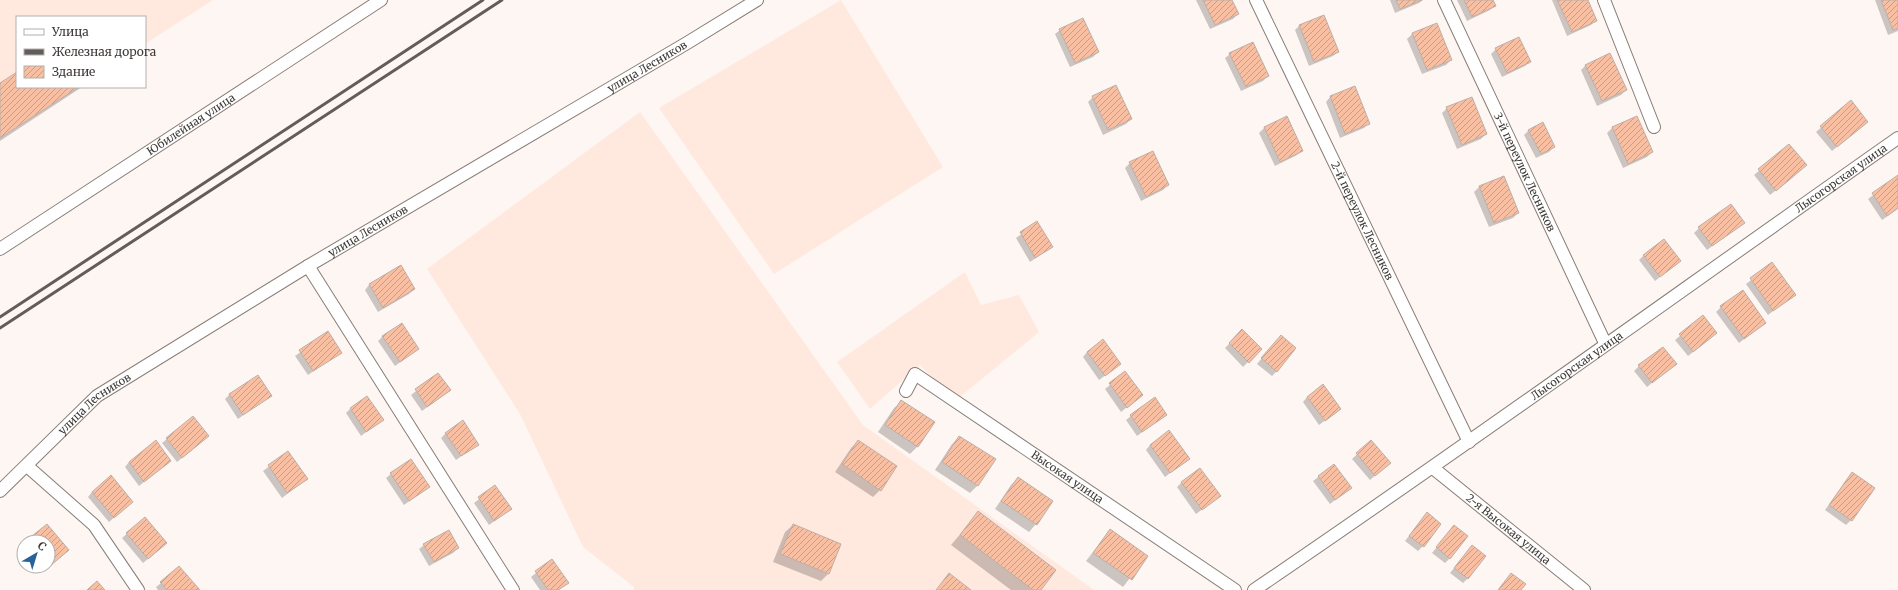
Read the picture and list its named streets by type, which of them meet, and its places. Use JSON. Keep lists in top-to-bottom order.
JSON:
{
  "streets": {
    "street": [
      "улица Лесников",
      "Юбилейная улица",
      "3-й переулок Лесников",
      "Лысогорская улица",
      "2-й переулок Лесников",
      "Высокая улица",
      "2-я Высокая улица"
    ]
  },
  "crossings": [
    ["3-й переулок Лесников", "Лысогорская улица"],
    ["Лысогорская улица", "2-й переулок Лесников"],
    ["Лысогорская улица", "2-я Высокая улица"]
  ],
  "legend": ["Улица", "Железная дорога", "Здание"],
  "north": "top right"
}
